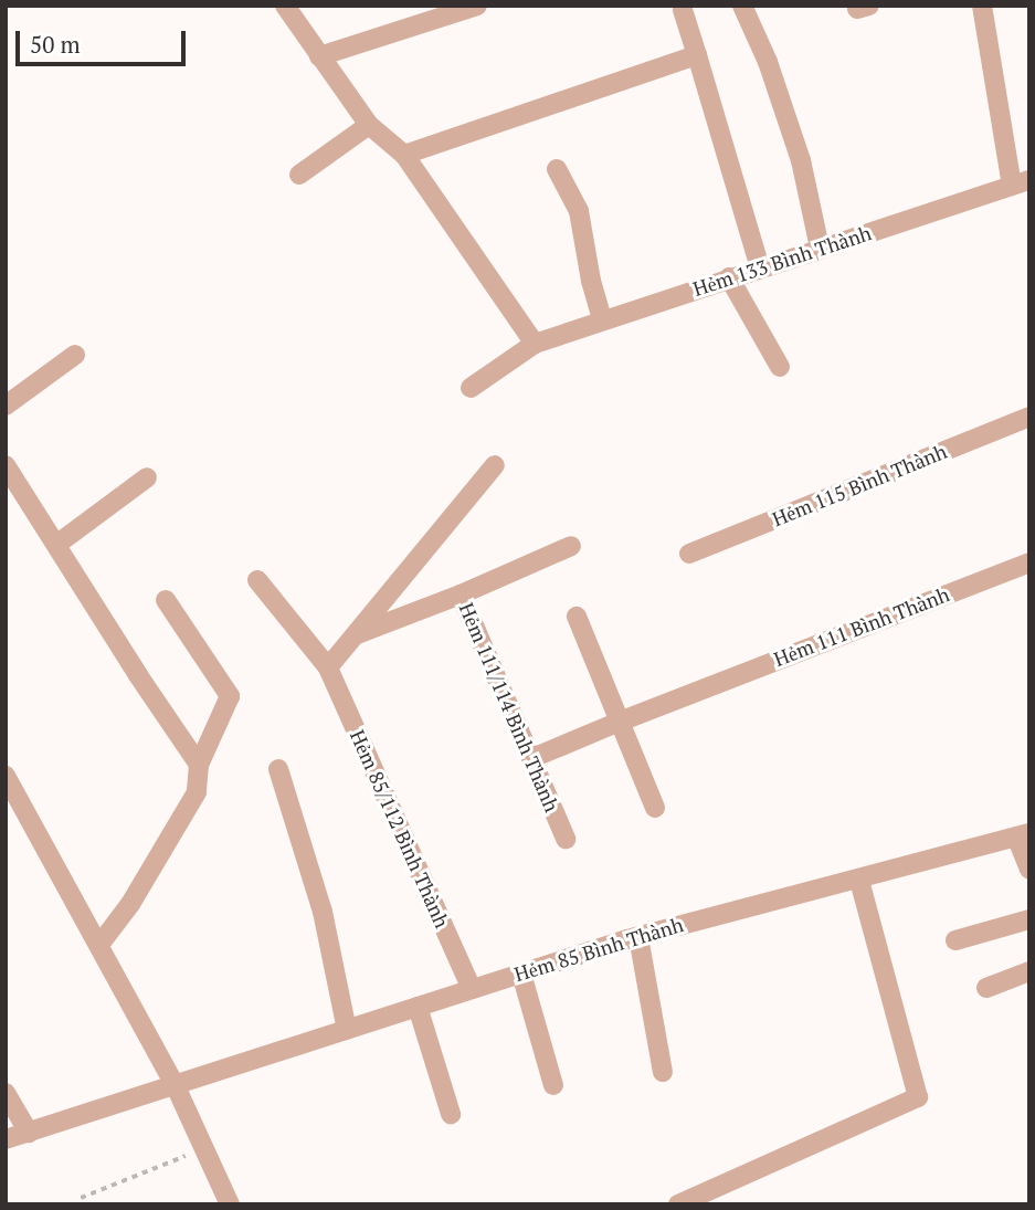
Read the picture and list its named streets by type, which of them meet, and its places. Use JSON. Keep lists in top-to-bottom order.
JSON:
{
  "streets": {
    "street": [
      "Hẻm 133 Bình Thành",
      "Hẻm 115 Bình Thành",
      "Hẻm 111 Bình Thành",
      "Hẻm 111/114 Bình Thành",
      "Hẻm 85/112 Bình Thành",
      "Hẻm 85 Bình Thành"
    ]
  },
  "crossings": [
    ["Hẻm 85/112 Bình Thành", "Hẻm 85 Bình Thành"]
  ],
  "scale_bar": "50 m"
}
